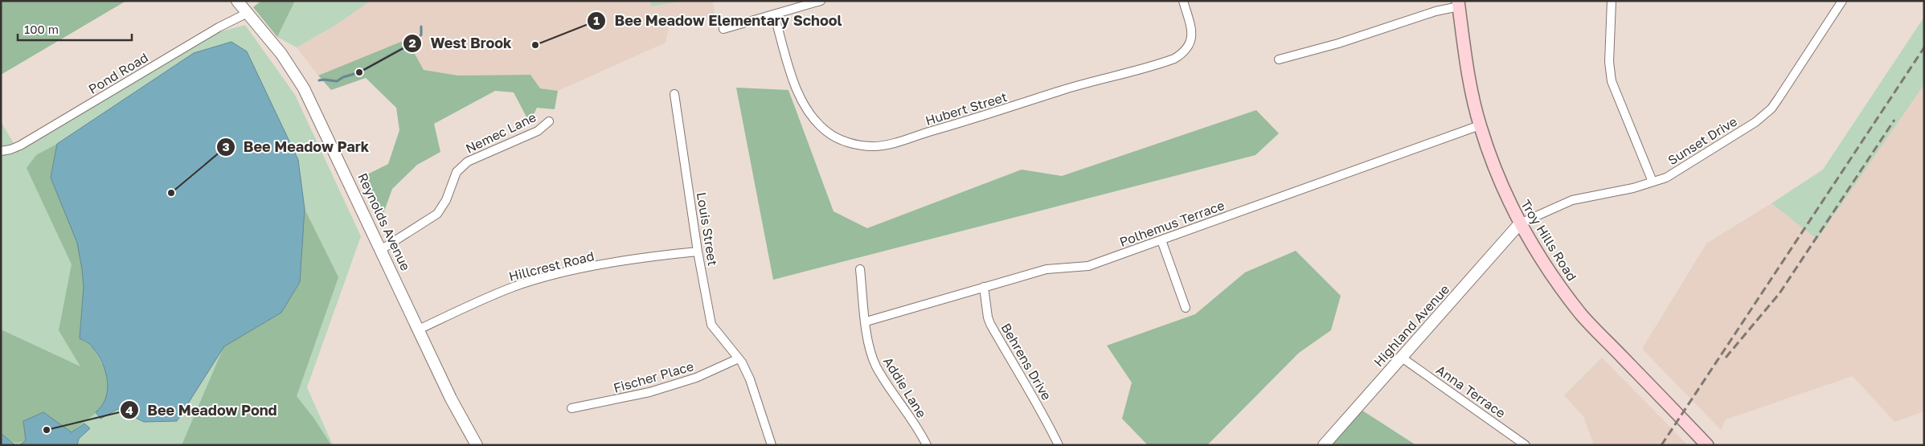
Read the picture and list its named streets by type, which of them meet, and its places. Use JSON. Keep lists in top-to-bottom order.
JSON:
{
  "streets": {
    "main road": ["Troy Hills Road"],
    "street": [
      "Pond Road",
      "Hubert Street",
      "Nemec Lane",
      "Sunset Drive",
      "Reynolds Avenue",
      "Polhemus Terrace",
      "Louis Street",
      "Hillcrest Road",
      "Highland Avenue",
      "Behrens Drive",
      "Fischer Place",
      "Addie Lane",
      "Anna Terrace"
    ]
  },
  "crossings": [
    ["Pond Road", "Reynolds Avenue"],
    ["Nemec Lane", "Reynolds Avenue"],
    ["Sunset Drive", "Troy Hills Road"],
    ["Sunset Drive", "Highland Avenue"],
    ["Reynolds Avenue", "Hillcrest Road"],
    ["Polhemus Terrace", "Troy Hills Road"],
    ["Polhemus Terrace", "Behrens Drive"],
    ["Polhemus Terrace", "Addie Lane"],
    ["Louis Street", "Hillcrest Road"],
    ["Louis Street", "Fischer Place"],
    ["Troy Hills Road", "Highland Avenue"],
    ["Highland Avenue", "Anna Terrace"]
  ],
  "places": [
    "Bee Meadow Elementary School",
    "West Brook",
    "Bee Meadow Park",
    "Bee Meadow Pond"
  ],
  "scale_bar": "100 m"
}
